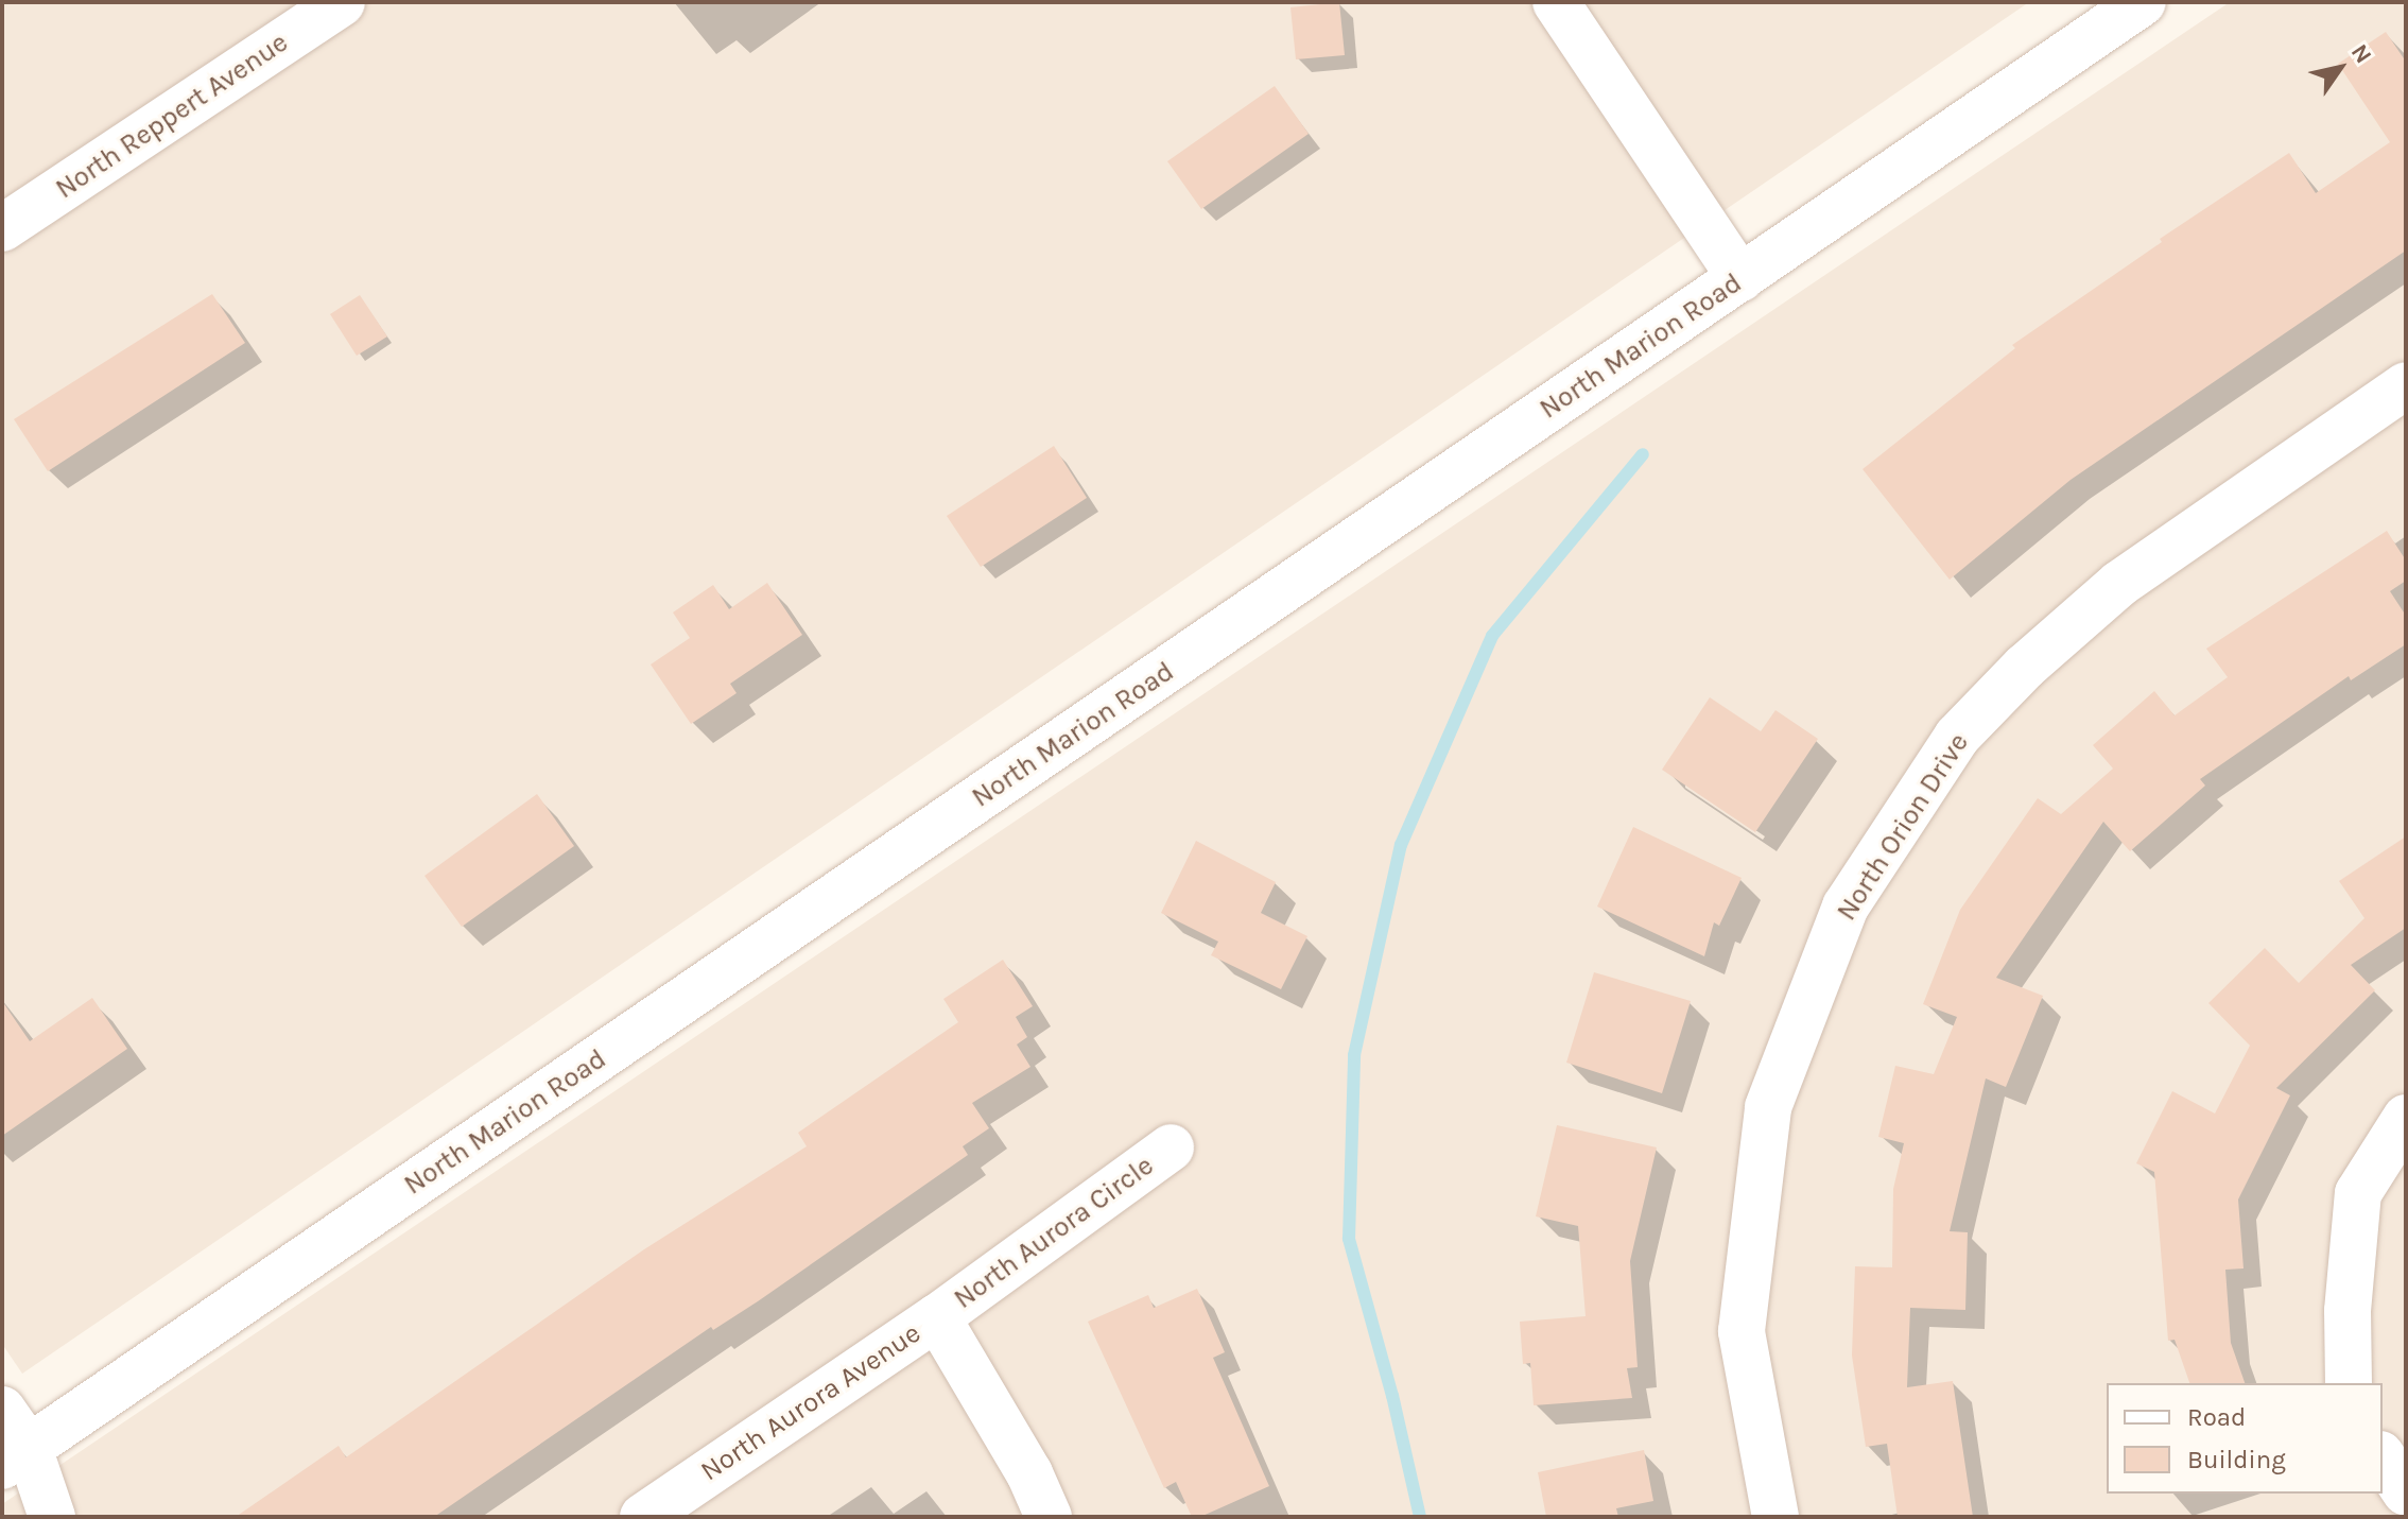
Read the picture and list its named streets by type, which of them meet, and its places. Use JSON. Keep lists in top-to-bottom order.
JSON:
{
  "streets": {
    "street": [
      "North Reppert Avenue",
      "North Marion Road",
      "North Orion Drive",
      "North Aurora Circle",
      "North Aurora Avenue"
    ]
  },
  "crossings": [
    ["North Aurora Circle", "North Aurora Avenue"]
  ],
  "legend": ["Road", "Building"],
  "north": "top right"
}
